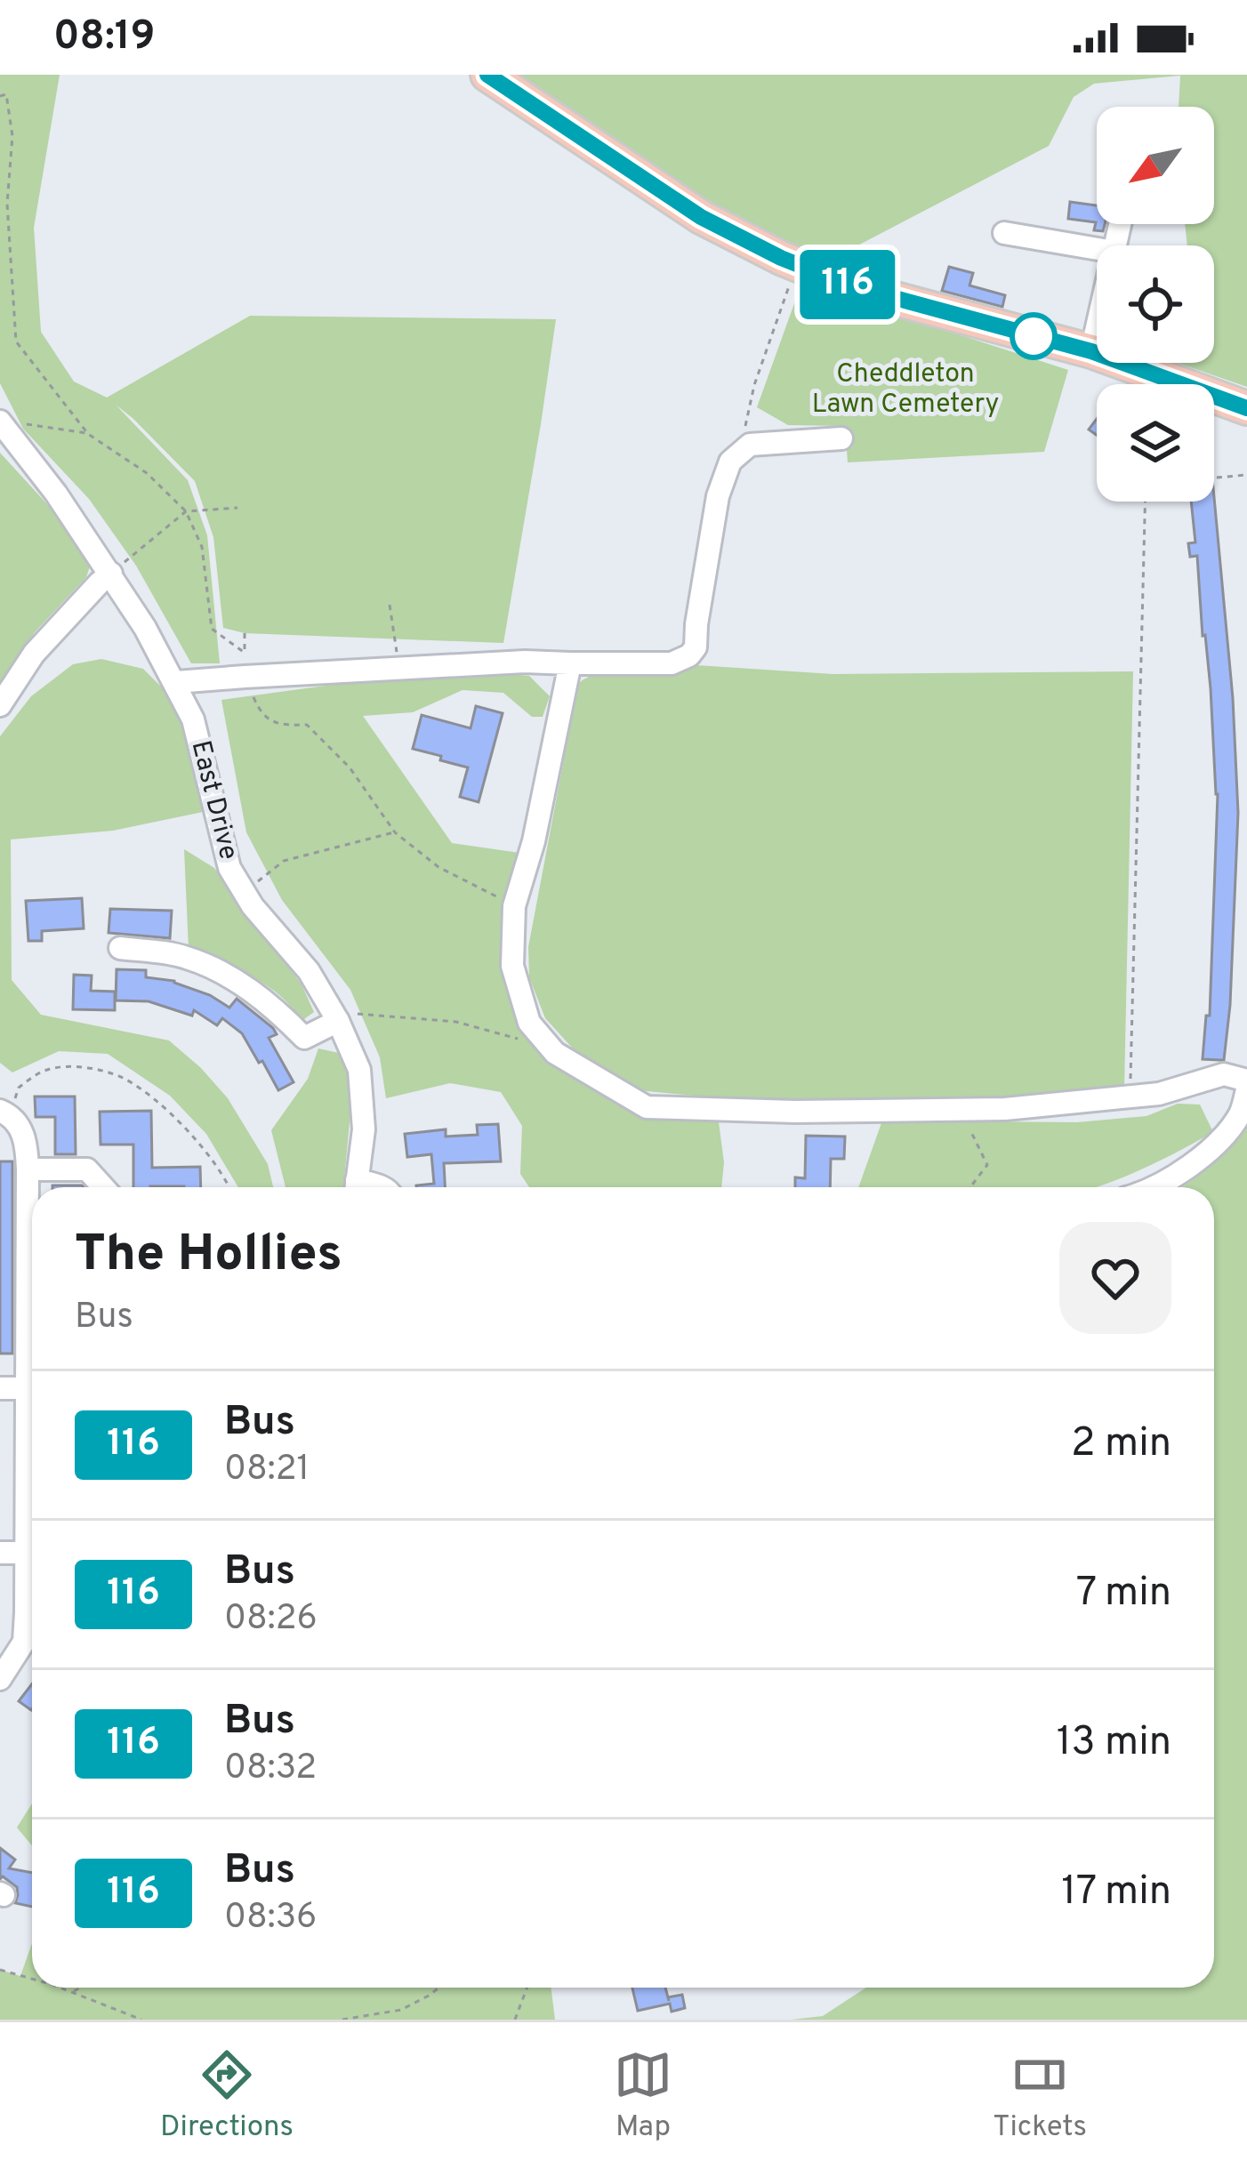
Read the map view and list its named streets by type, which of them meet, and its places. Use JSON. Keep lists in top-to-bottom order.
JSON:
{
  "streets": {
    "street": ["East Drive"]
  },
  "parks": ["Cheddleton Lawn Cemetery"],
  "lines": ["bus line 116"],
  "north": "bottom left",
  "page": {
    "status": "08:19",
    "on_map": "116",
    "heading": ["The Hollies", "Bus"],
    "list": [
      {
        "mark": "116",
        "name": "Bus",
        "note": "08:21",
        "value": "2 min"
      },
      {
        "mark": "116",
        "name": "Bus",
        "note": "08:26",
        "value": "7 min"
      },
      {
        "mark": "116",
        "name": "Bus",
        "note": "08:32",
        "value": "13 min"
      },
      {
        "mark": "116",
        "name": "Bus",
        "note": "08:36",
        "value": "17 min"
      }
    ],
    "tabs": ["Directions", "Map", "Tickets"]
  }
}
